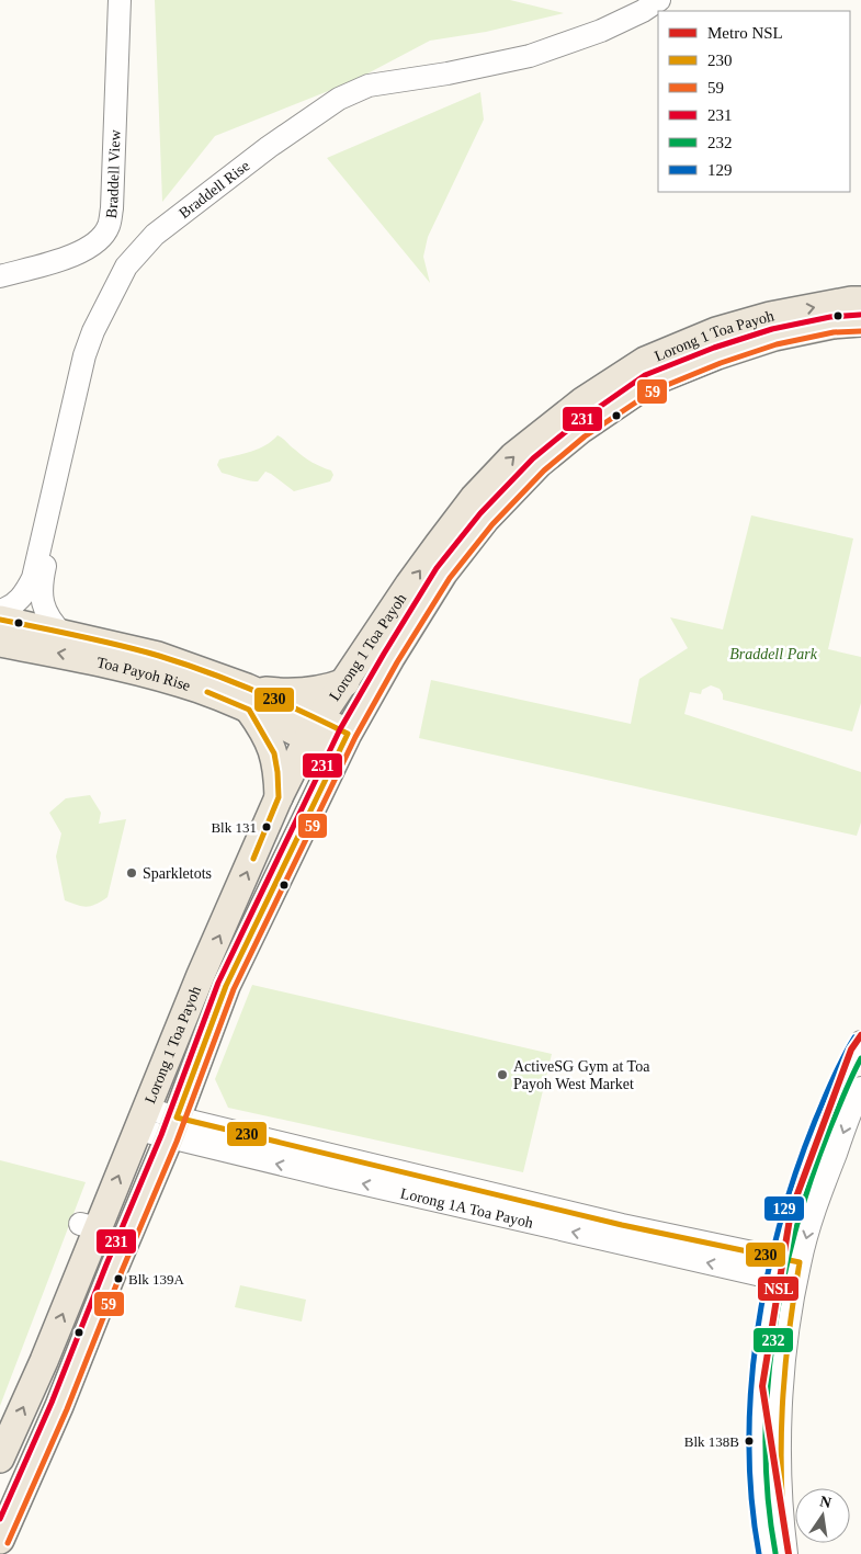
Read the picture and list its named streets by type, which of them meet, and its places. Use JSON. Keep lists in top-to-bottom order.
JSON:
{
  "streets": {
    "main road": ["Lorong 1 Toa Payoh", "Toa Payoh Rise"],
    "street": ["Braddell View", "Braddell Rise", "Lorong 1A Toa Payoh"]
  },
  "crossings": [
    ["Braddell Rise", "Toa Payoh Rise"],
    ["Lorong 1 Toa Payoh", "Toa Payoh Rise"],
    ["Lorong 1 Toa Payoh", "Lorong 1A Toa Payoh"]
  ],
  "parks": ["Braddell Park"],
  "places": [
    "Blk 131",
    "Sparkletots",
    "ActiveSG Gym at Toa Payoh West Market",
    "Blk 139A",
    "Blk 138B"
  ],
  "lines": [
    "transit line 231",
    "transit line 59",
    "transit line 230",
    "metro line NSL",
    "transit line 129",
    "transit line 232"
  ],
  "legend": [
    "Metro NSL",
    "230",
    "59",
    "231",
    "232",
    "129"
  ],
  "north": "top"
}
